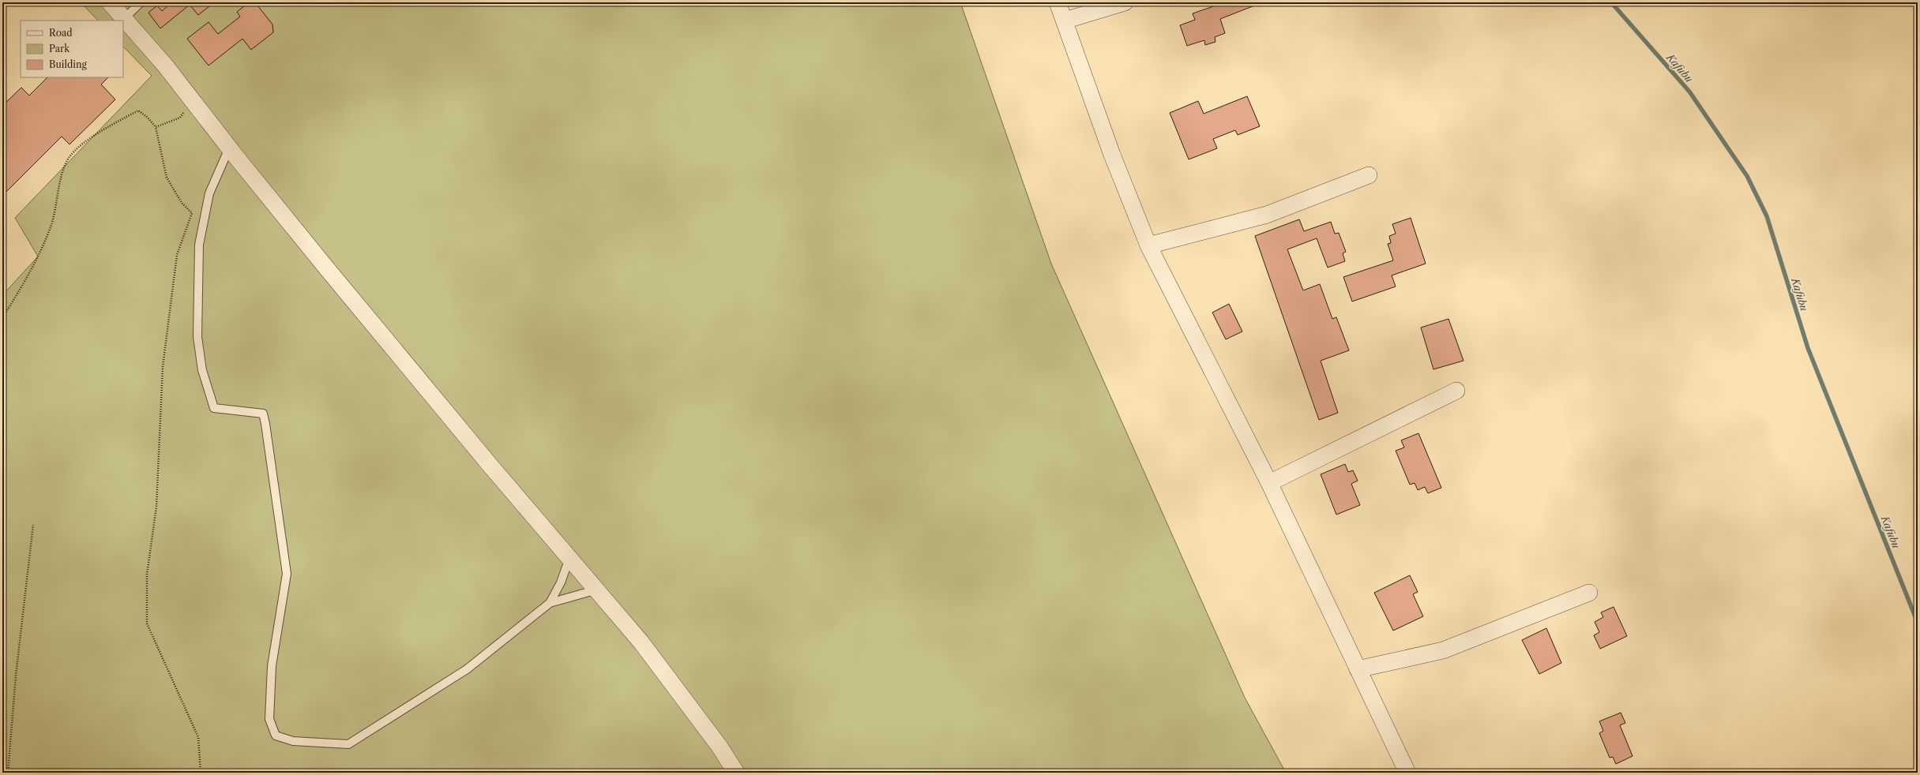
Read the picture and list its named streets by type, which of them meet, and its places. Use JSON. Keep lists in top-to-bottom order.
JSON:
{
  "water": ["Kafubu"],
  "legend": ["Road", "Park", "Building"]
}
